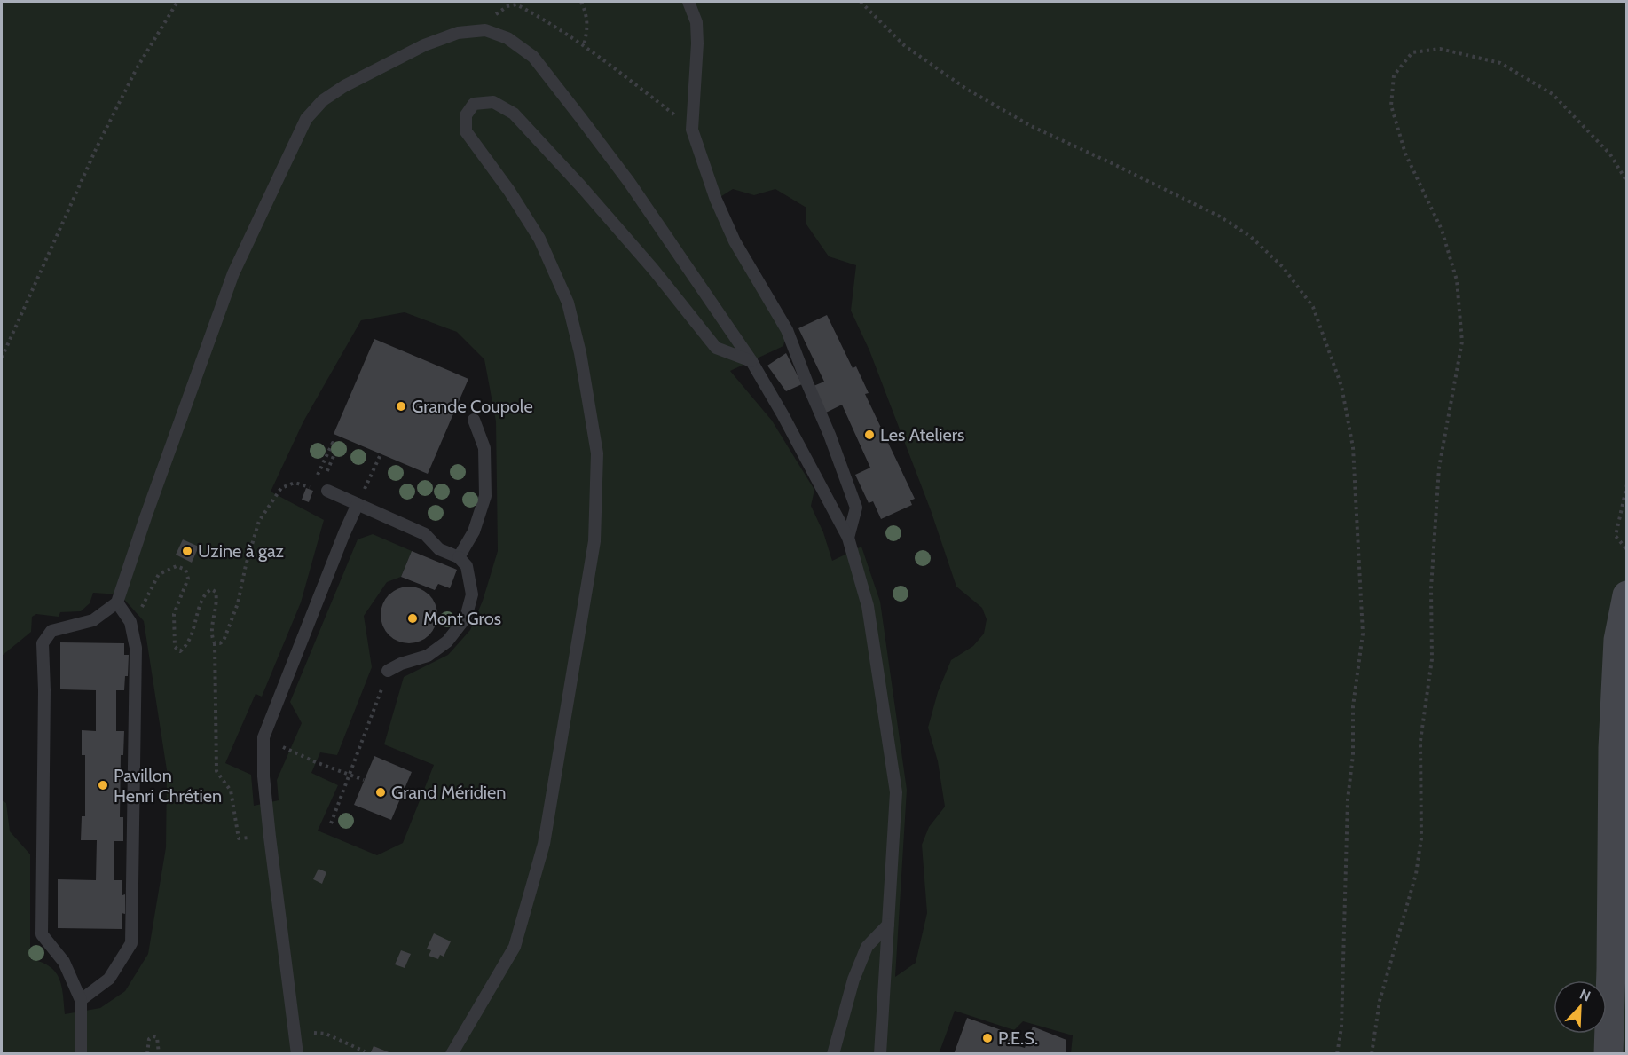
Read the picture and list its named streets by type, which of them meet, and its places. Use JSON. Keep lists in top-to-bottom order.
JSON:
{
  "places": [
    "Grande Coupole",
    "Les Ateliers",
    "Uzine à gaz",
    "Mont Gros",
    "Pavillon Henri Chrétien",
    "Grand Méridien",
    "P.E.S."
  ],
  "north": "top right"
}
